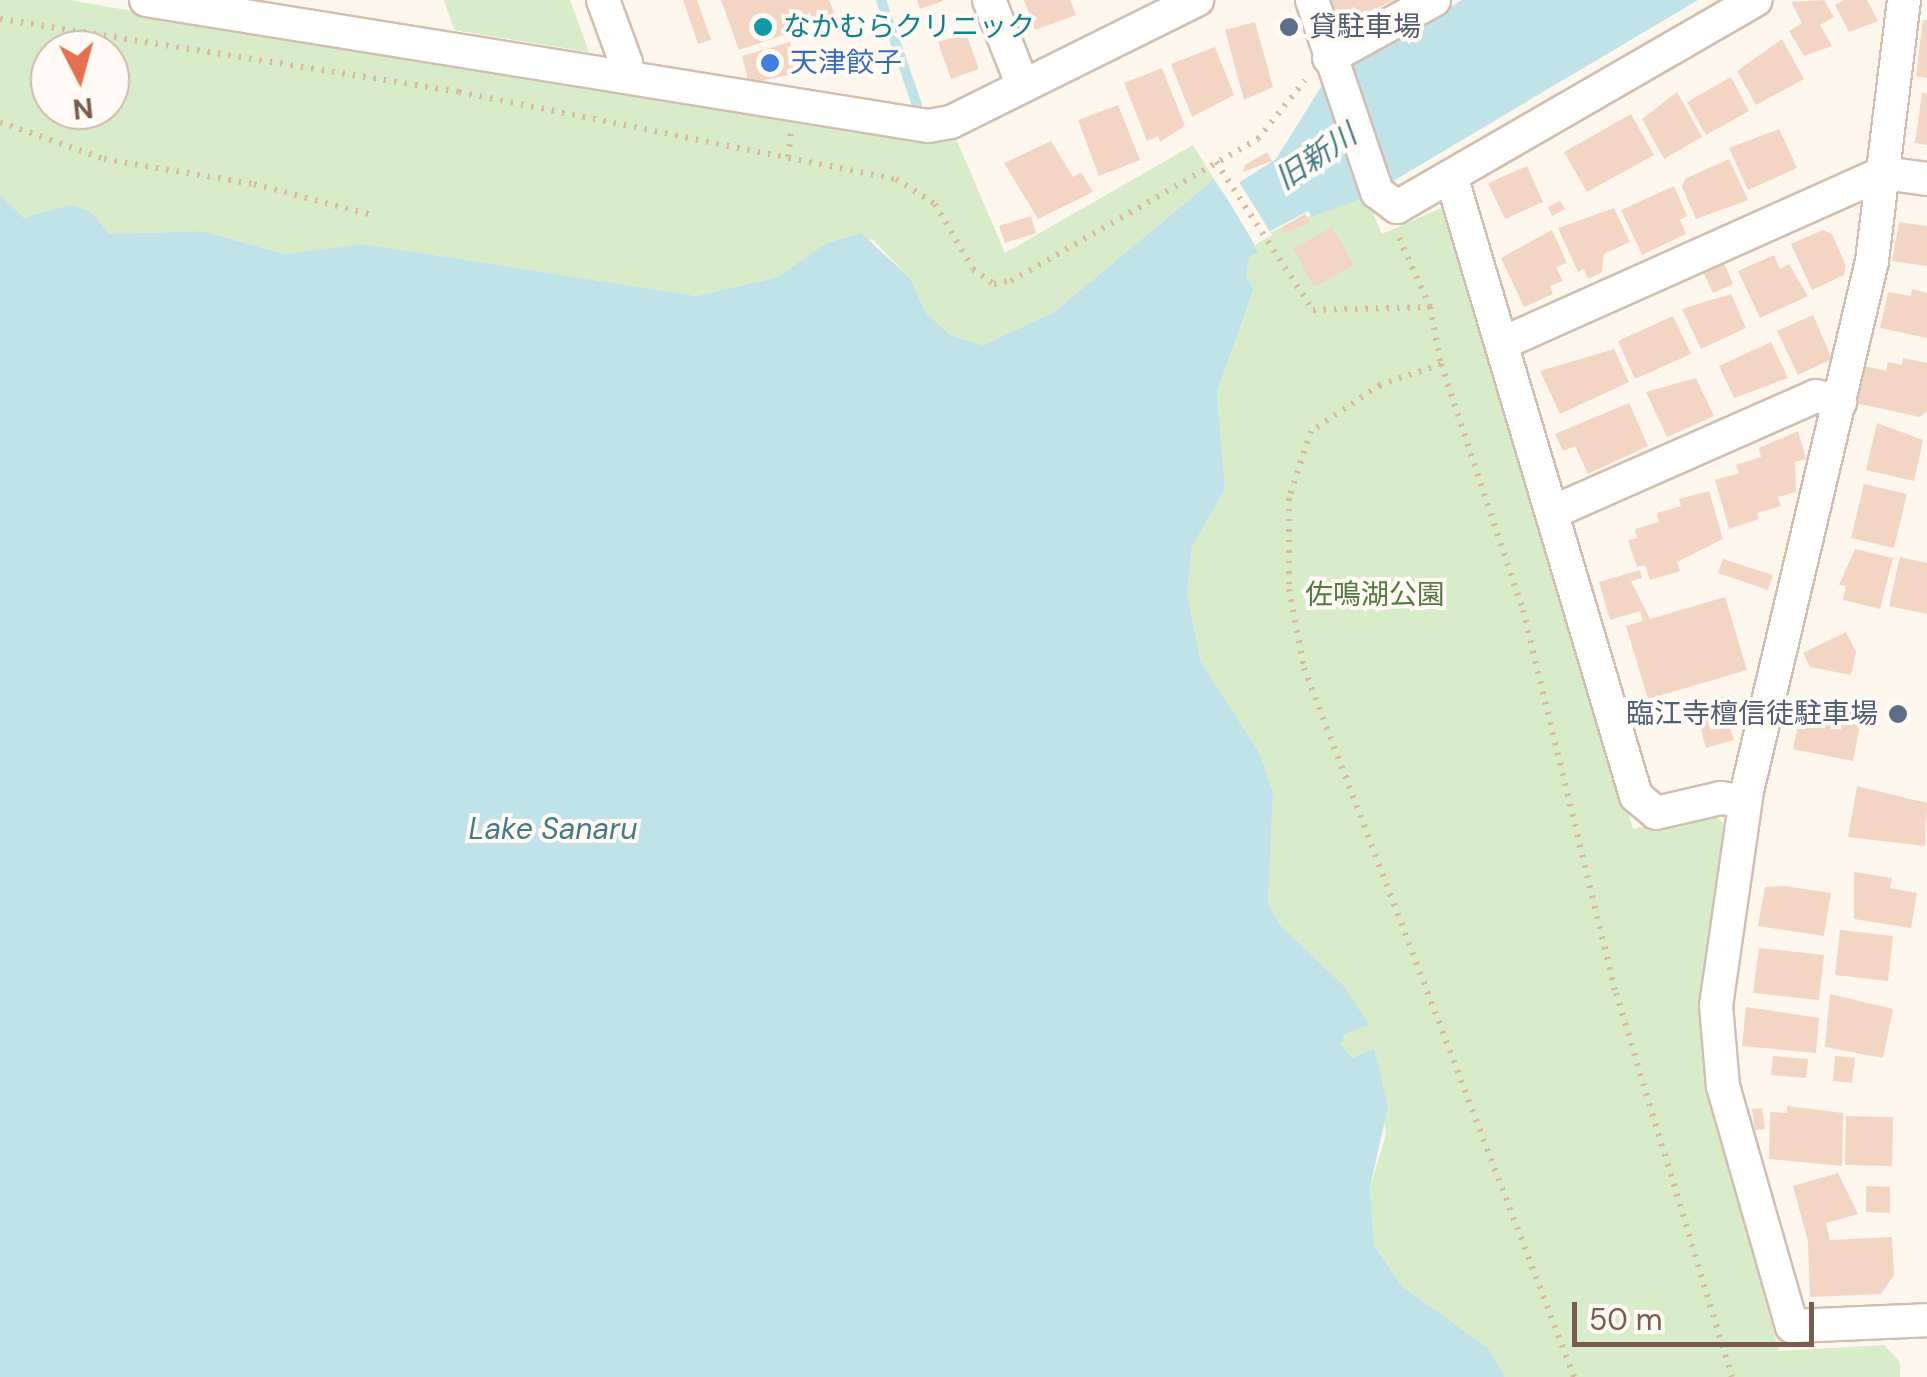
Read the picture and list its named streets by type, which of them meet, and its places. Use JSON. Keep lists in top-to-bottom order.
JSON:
{
  "water": ["旧新川", "Lake Sanaru"],
  "parks": ["佐鳴湖公園"],
  "places": [
    "なかむらクリニック",
    "貸駐車場",
    "天津餃子",
    "臨江寺檀信徒駐車場"
  ],
  "scale_bar": "50 m",
  "north": "bottom"
}
